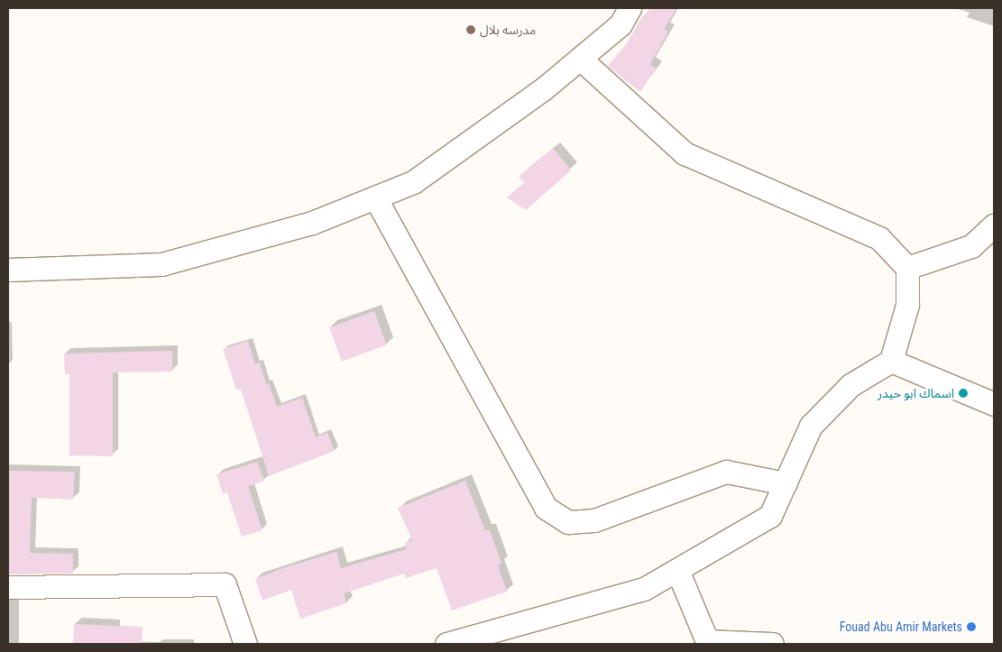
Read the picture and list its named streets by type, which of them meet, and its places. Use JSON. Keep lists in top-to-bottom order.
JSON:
{
  "places": ["مدرسه بلال", "اسماك ابو حيدر", "Fouad Abu Amir Markets"]
}
